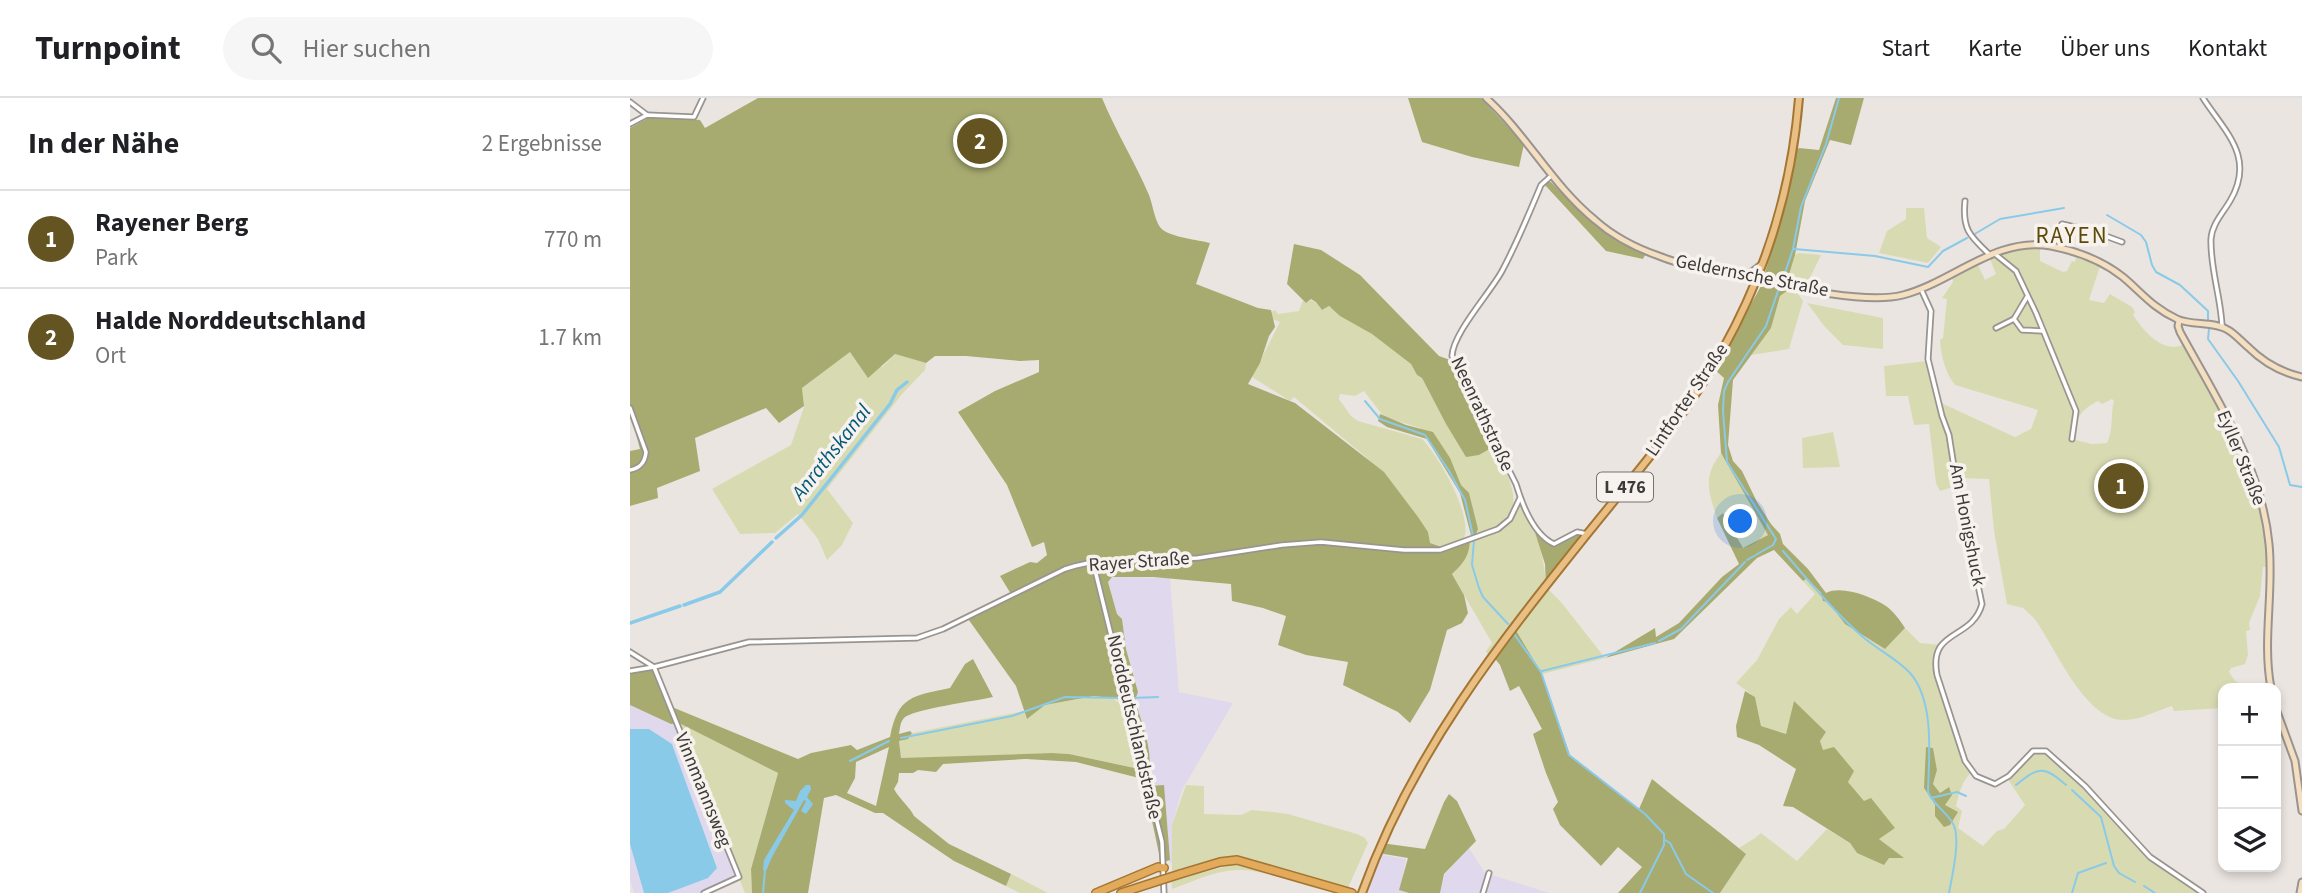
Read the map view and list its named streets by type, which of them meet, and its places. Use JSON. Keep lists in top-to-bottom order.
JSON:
{
  "streets": {
    "main road": [
      "Geldernsche Straße",
      "Lintforter Straße",
      "Eyller Straße",
      "L 476"
    ],
    "street": [
      "Neenrathstraße",
      "Am Honigshuck",
      "Rayer Straße",
      "Norddeutschlandstraße",
      "Vinnmannsweg"
    ]
  },
  "crossings": [
    ["Geldernsche Straße", "Lintforter Straße"],
    ["Geldernsche Straße", "Neenrathstraße"],
    ["Geldernsche Straße", "Eyller Straße"],
    ["Geldernsche Straße", "Am Honigshuck"],
    ["Lintforter Straße", "Neenrathstraße"],
    ["Neenrathstraße", "Rayer Straße"],
    ["Rayer Straße", "Norddeutschlandstraße"],
    ["Rayer Straße", "Vinnmannsweg"]
  ],
  "districts": ["RAYEN"],
  "water": ["Anrathskanal"],
  "page": {
    "header": "Turnpoint",
    "search": "Hier suchen",
    "nav": [
      "Start",
      "Karte",
      "Über uns",
      "Kontakt"
    ],
    "heading": ["In der Nähe", "2 Ergebnisse"],
    "pins": ["2", "1"],
    "list": [
      {
        "mark": "1",
        "name": "Rayener Berg",
        "note": "Park",
        "value": "770 m"
      },
      {
        "mark": "2",
        "name": "Halde Norddeutschland",
        "note": "Ort",
        "value": "1.7 km"
      }
    ],
    "map_buttons": ["+", "−"]
  }
}
